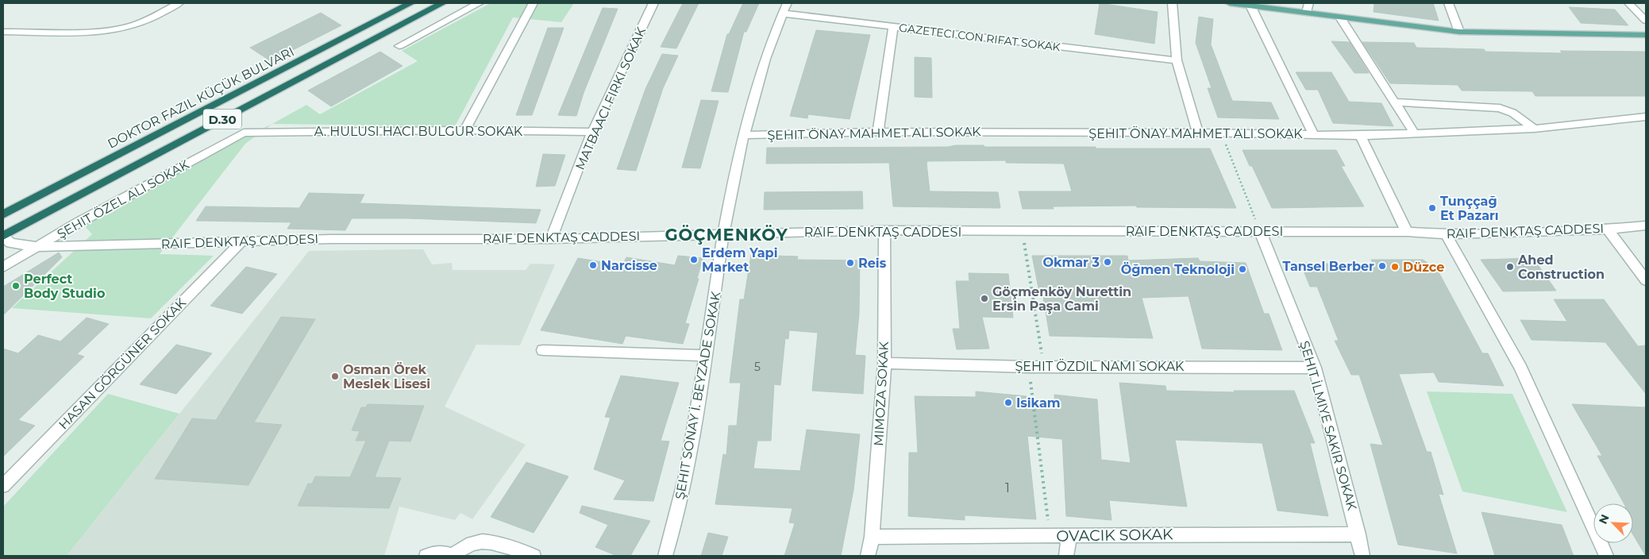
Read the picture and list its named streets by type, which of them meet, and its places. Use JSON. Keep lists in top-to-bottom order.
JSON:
{
  "streets": {
    "highway": ["D.30"],
    "street": [
      "ŞEHIT ÖNAY MAHMET ALI SOKAK",
      "ŞEHIT ÖZEL ALI SOKAK",
      "RAIF DENKTAŞ CADDESI",
      "HASAN GÖRGÜNER SOKAK",
      "MIMOZA SOKAK",
      "ŞEHIT SONAY İ. BEYZADE SOKAK",
      "ŞEHIT İLMIYE SAKIR SOKAK"
    ]
  },
  "crossings": [
    ["D.30", "RAIF DENKTAŞ CADDESI"],
    ["ŞEHIT ÖNAY MAHMET ALI SOKAK", "ŞEHIT SONAY İ. BEYZADE SOKAK"],
    ["ŞEHIT ÖZEL ALI SOKAK", "RAIF DENKTAŞ CADDESI"],
    ["RAIF DENKTAŞ CADDESI", "HASAN GÖRGÜNER SOKAK"],
    ["RAIF DENKTAŞ CADDESI", "MIMOZA SOKAK"],
    ["RAIF DENKTAŞ CADDESI", "ŞEHIT SONAY İ. BEYZADE SOKAK"],
    ["RAIF DENKTAŞ CADDESI", "ŞEHIT İLMIYE SAKIR SOKAK"]
  ],
  "districts": ["GÖÇMENKÖY"],
  "places": [
    "Tunççağ Et Pazarı",
    "Erdem Yapi Market",
    "Okmar 3",
    "Reis",
    "Narcisse",
    "Tansel Berber",
    "Düzce",
    "Ahed Construction",
    "Öğmen Teknoloji",
    "Perfect Body Studio",
    "Göçmenköy Nurettin Ersin Paşa Cami",
    "Osman Örek Meslek Lisesi",
    "Isikam"
  ],
  "house_numbers": ["5", "1"],
  "north": "top left"
}
